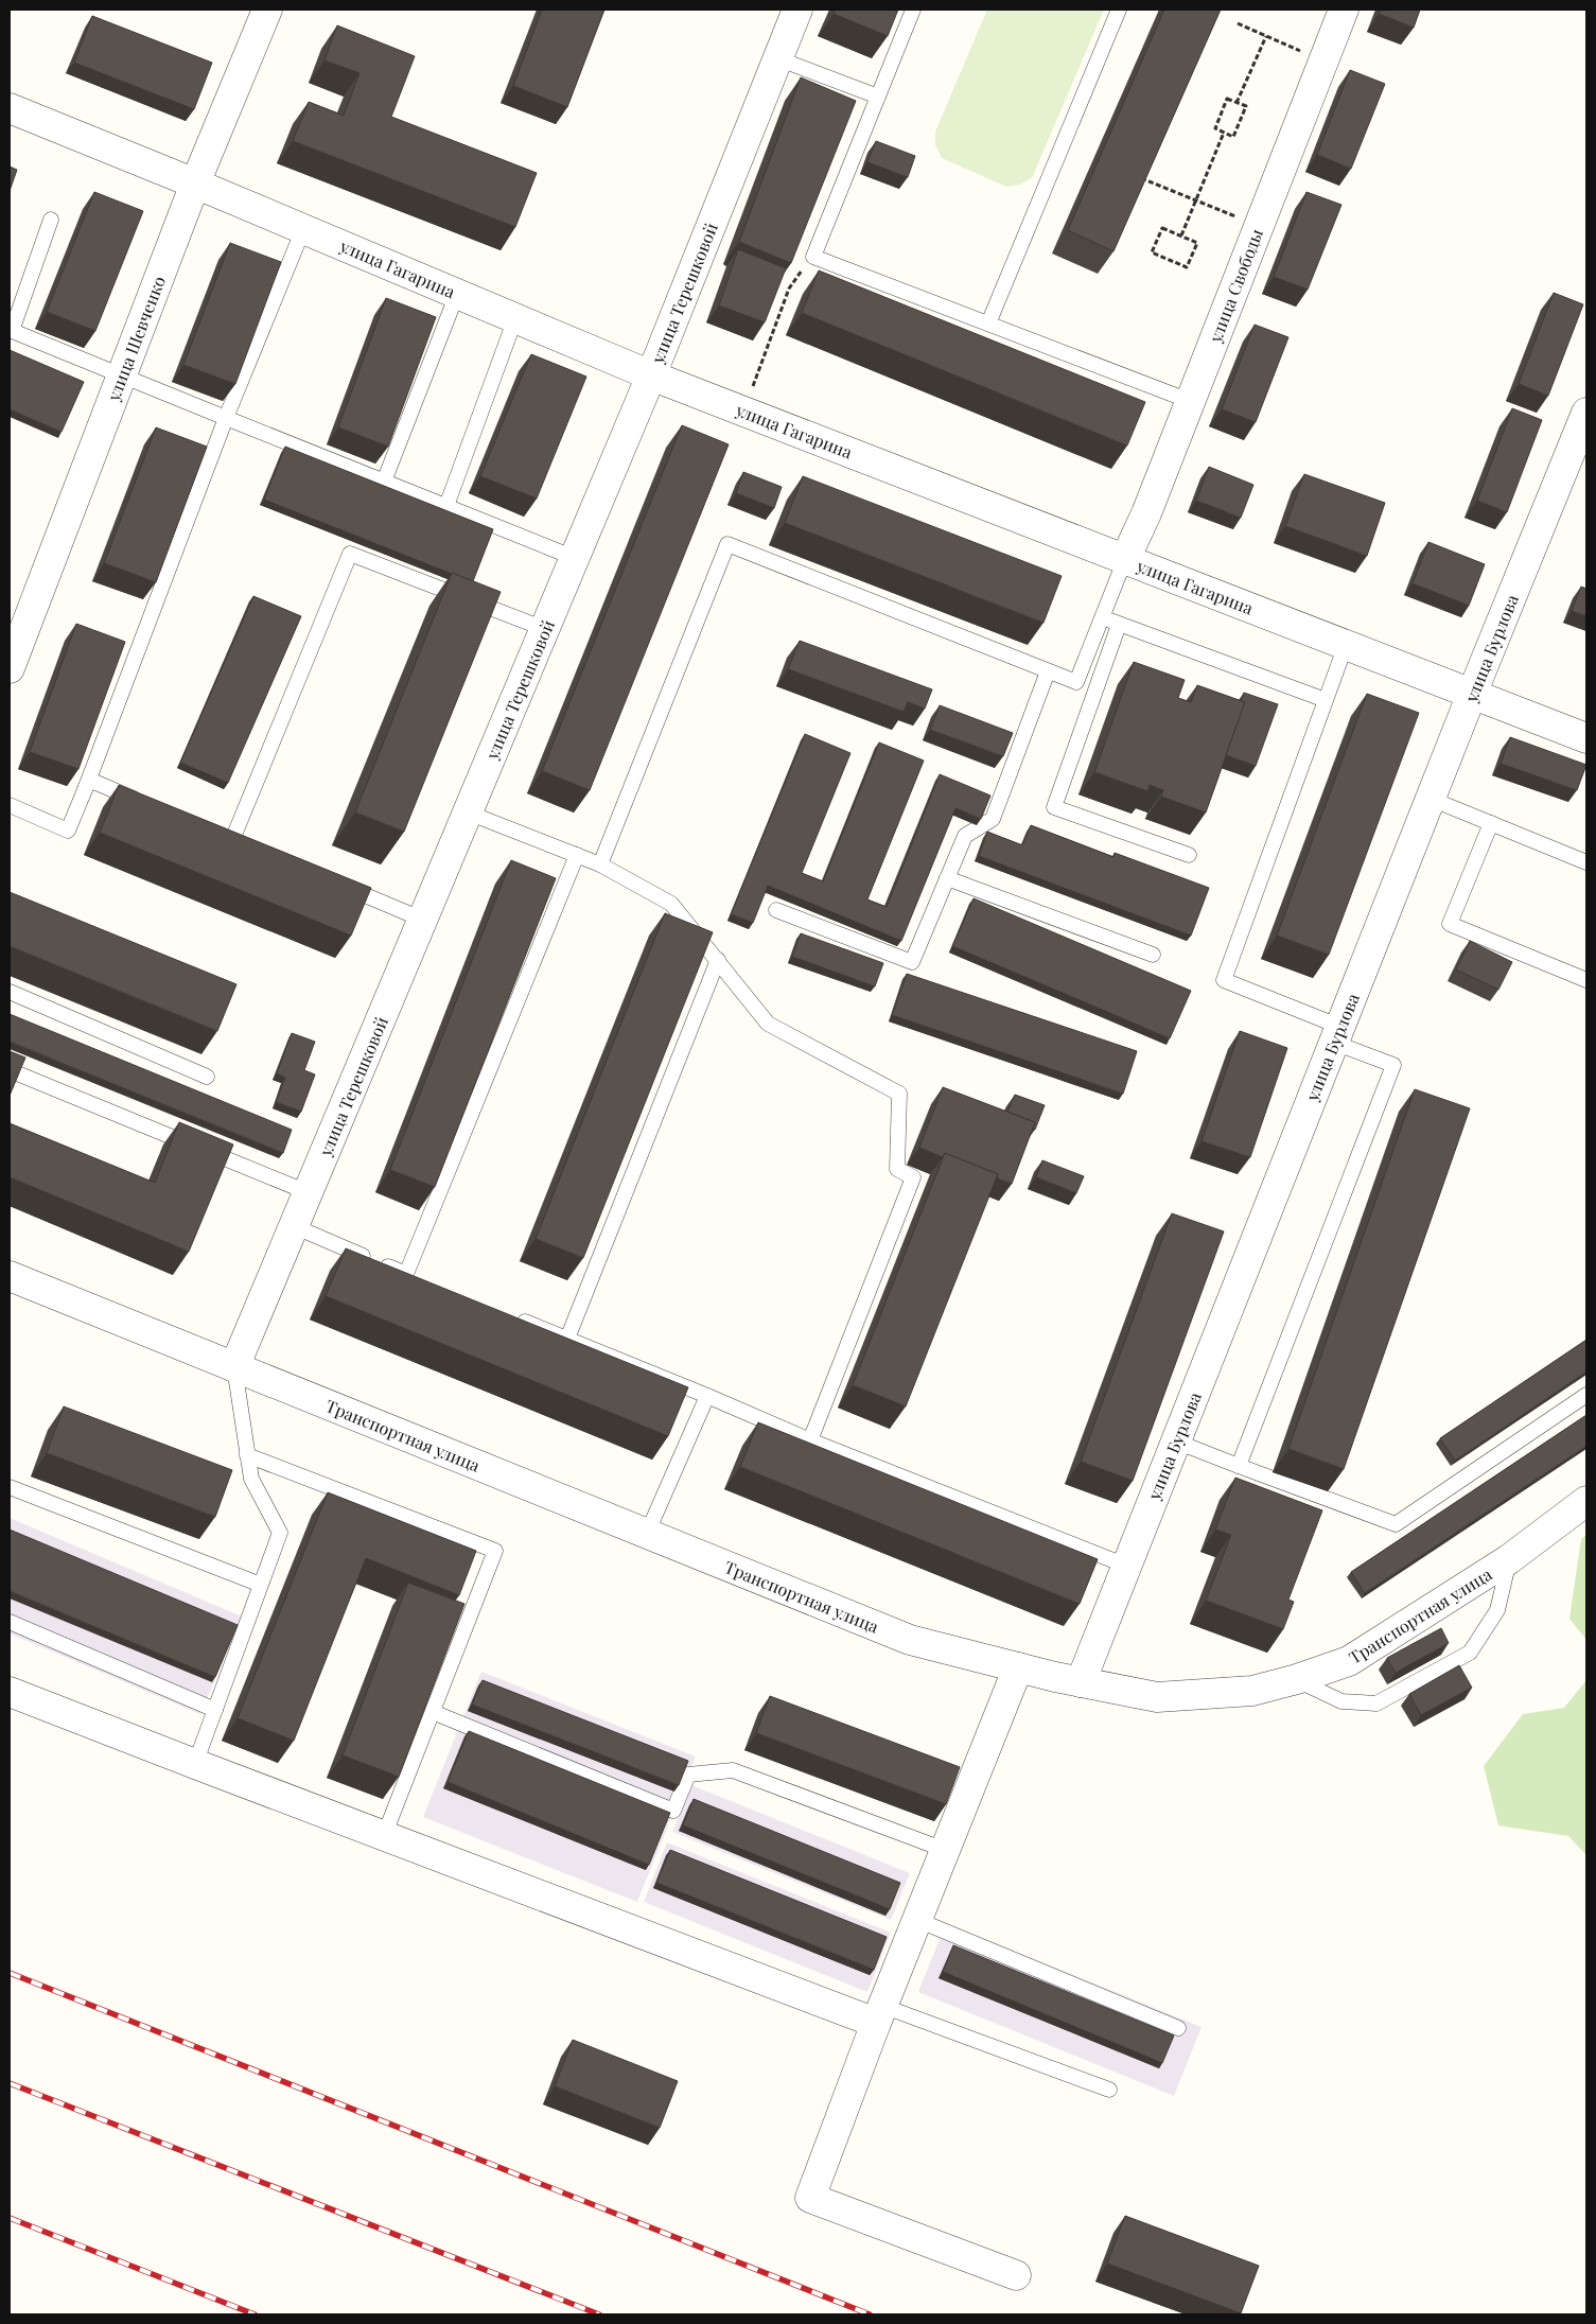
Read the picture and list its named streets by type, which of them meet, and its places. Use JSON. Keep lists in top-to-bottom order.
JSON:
{
  "streets": {
    "street": [
      "улица Гагарина",
      "улица Свободы",
      "улица Терешковой",
      "улица Шевченко",
      "улица Бурлова",
      "Транспортная улица"
    ]
  },
  "crossings": [
    ["улица Гагарина", "улица Свободы"],
    ["улица Гагарина", "улица Терешковой"],
    ["улица Гагарина", "улица Шевченко"],
    ["улица Гагарина", "улица Бурлова"],
    ["улица Терешковой", "Транспортная улица"],
    ["улица Бурлова", "Транспортная улица"]
  ]
}
